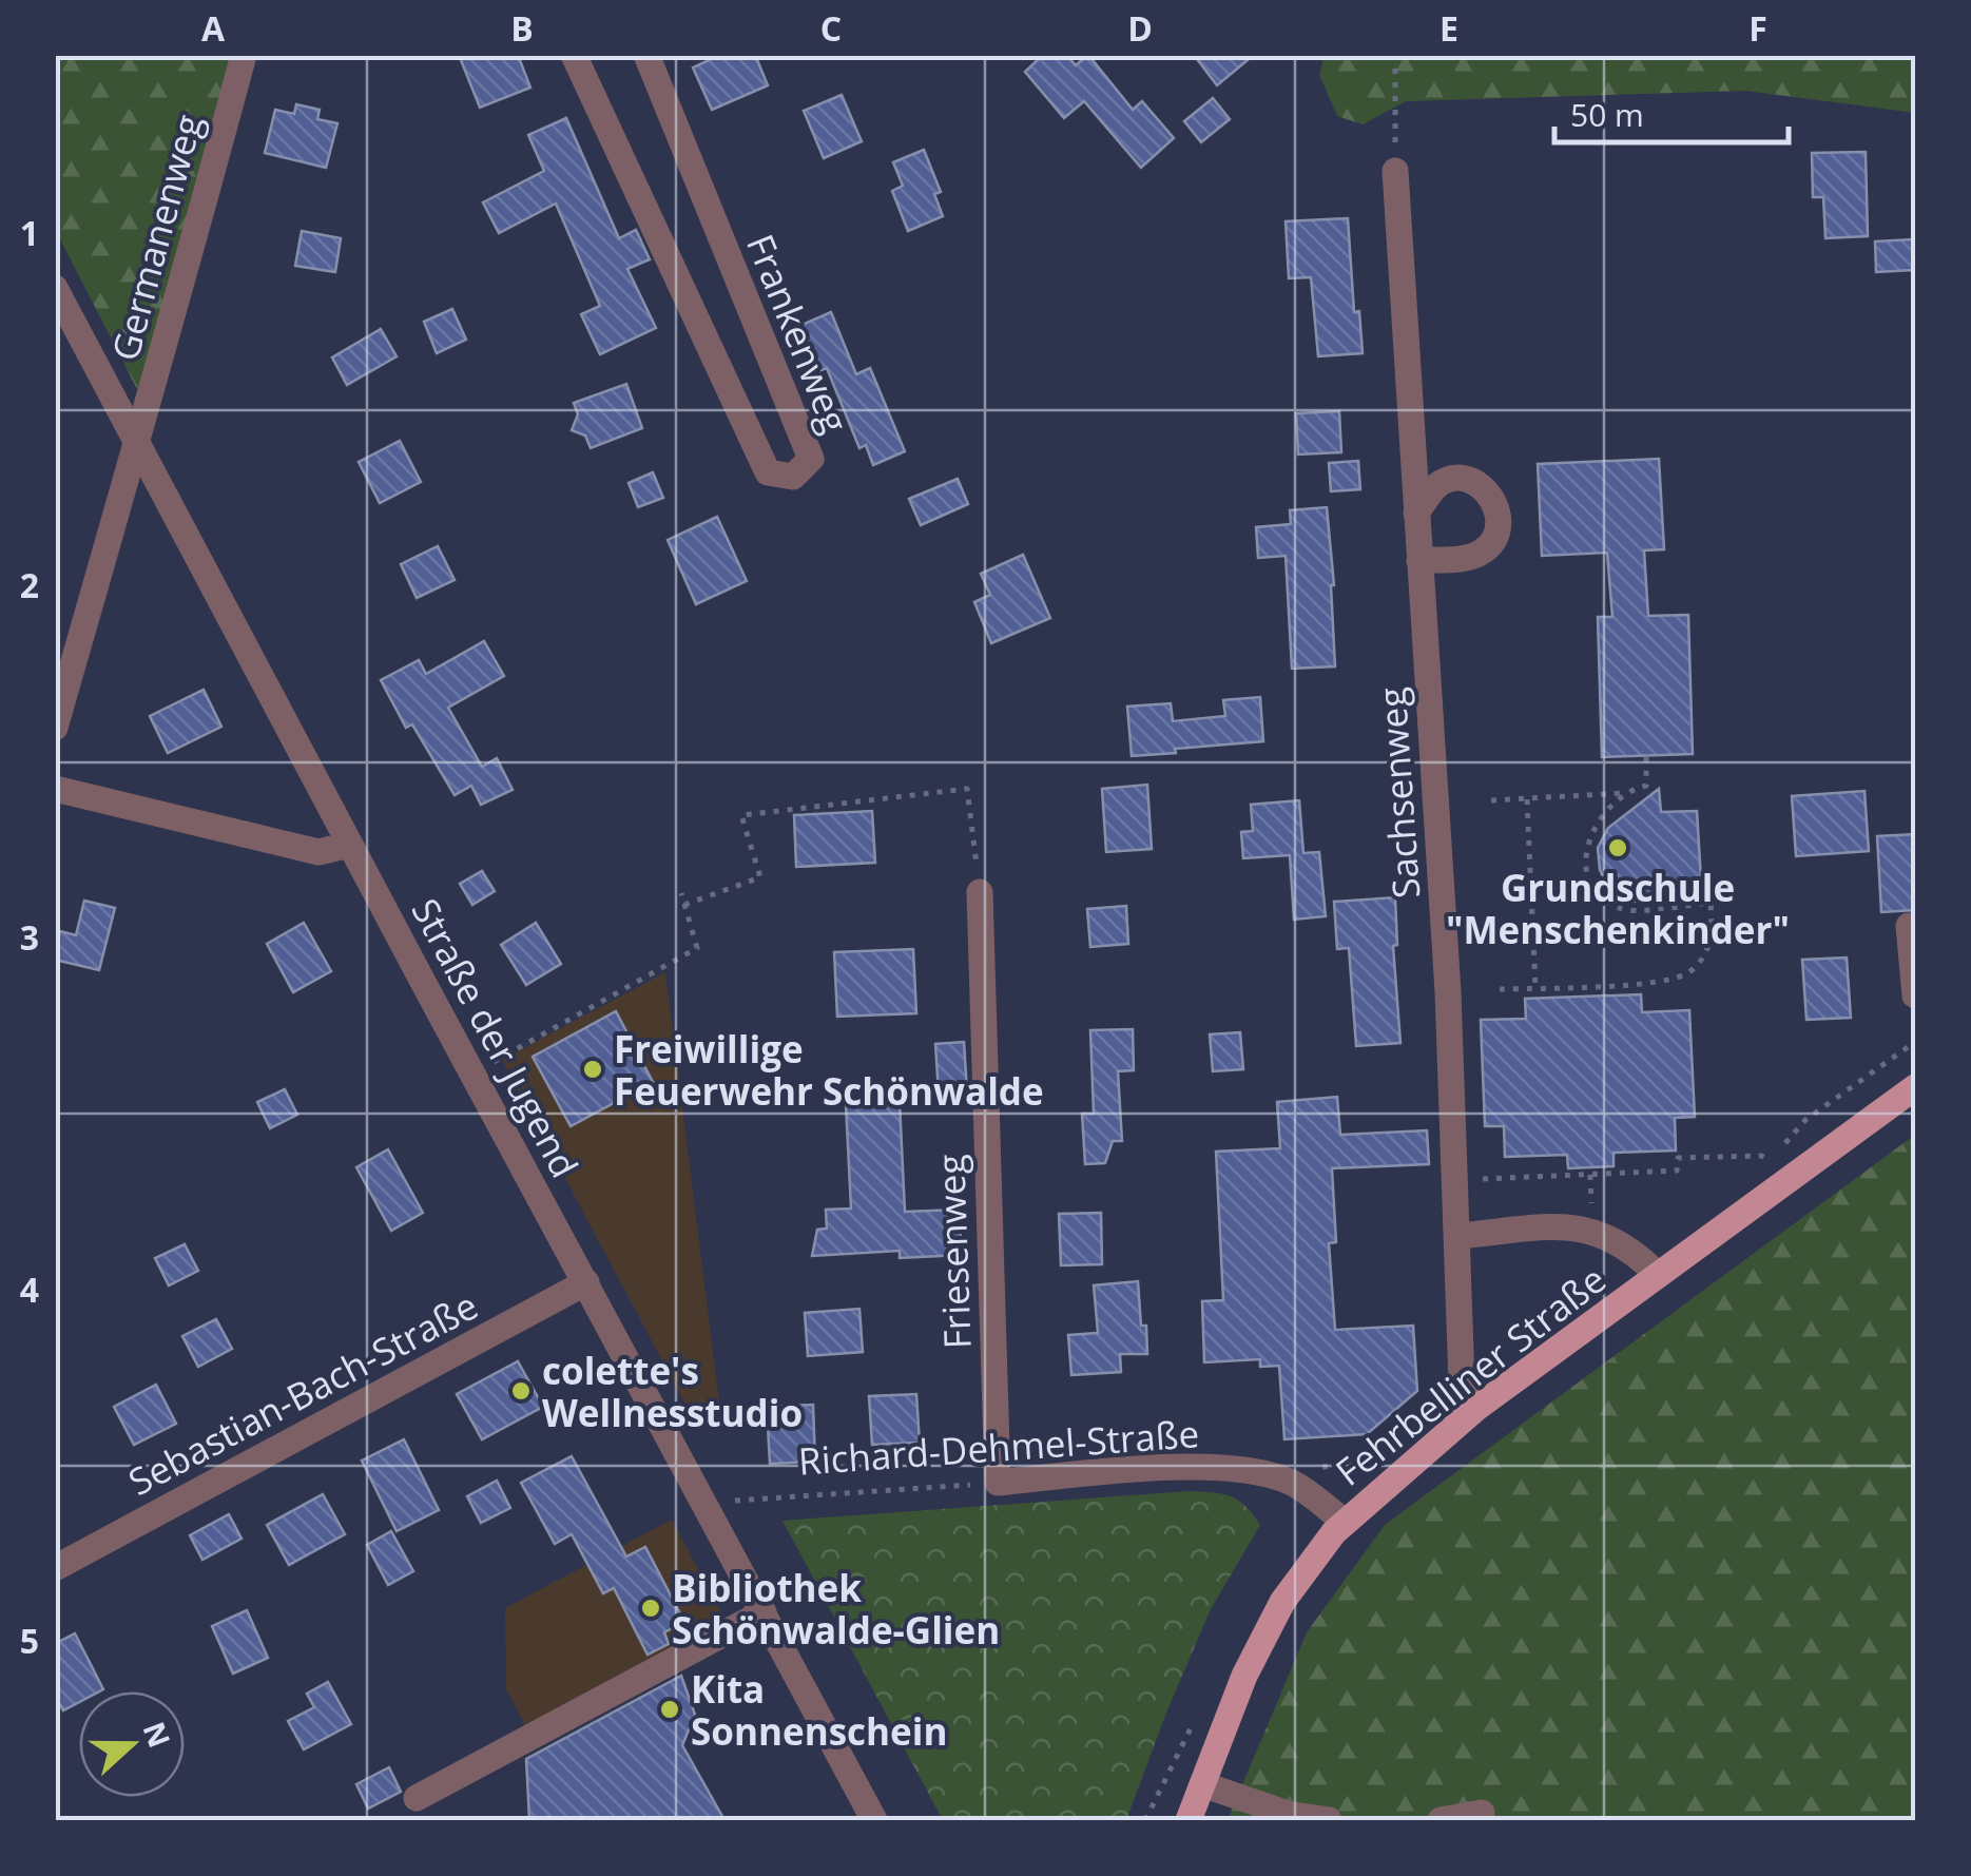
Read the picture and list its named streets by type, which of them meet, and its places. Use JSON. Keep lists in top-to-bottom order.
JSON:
{
  "streets": {
    "main road": ["Fehrbelliner Straße"],
    "street": [
      "Germanenweg",
      "Frankenweg",
      "Sachsenweg",
      "Straße der Jugend",
      "Friesenweg",
      "Sebastian-Bach-Straße",
      "Richard-Dehmel-Straße"
    ]
  },
  "crossings": [
    ["Germanenweg", "Straße der Jugend"],
    ["Sachsenweg", "Fehrbelliner Straße"],
    ["Straße der Jugend", "Sebastian-Bach-Straße"],
    ["Straße der Jugend", "Richard-Dehmel-Straße"],
    ["Friesenweg", "Richard-Dehmel-Straße"],
    ["Fehrbelliner Straße", "Richard-Dehmel-Straße"]
  ],
  "places": [
    "Grundschule \"Menschenkinder\"",
    "Freiwillige Feuerwehr Schönwalde",
    "colette's Wellnesstudio",
    "Bibliothek Schönwalde-Glien",
    "Kita Sonnenschein"
  ],
  "scale_bar": "50 m",
  "north": "right",
  "grid": {
    "columns": [
      "A",
      "B",
      "C",
      "D",
      "E",
      "F"
    ],
    "rows": [
      "1",
      "2",
      "3",
      "4",
      "5"
    ]
  }
}
